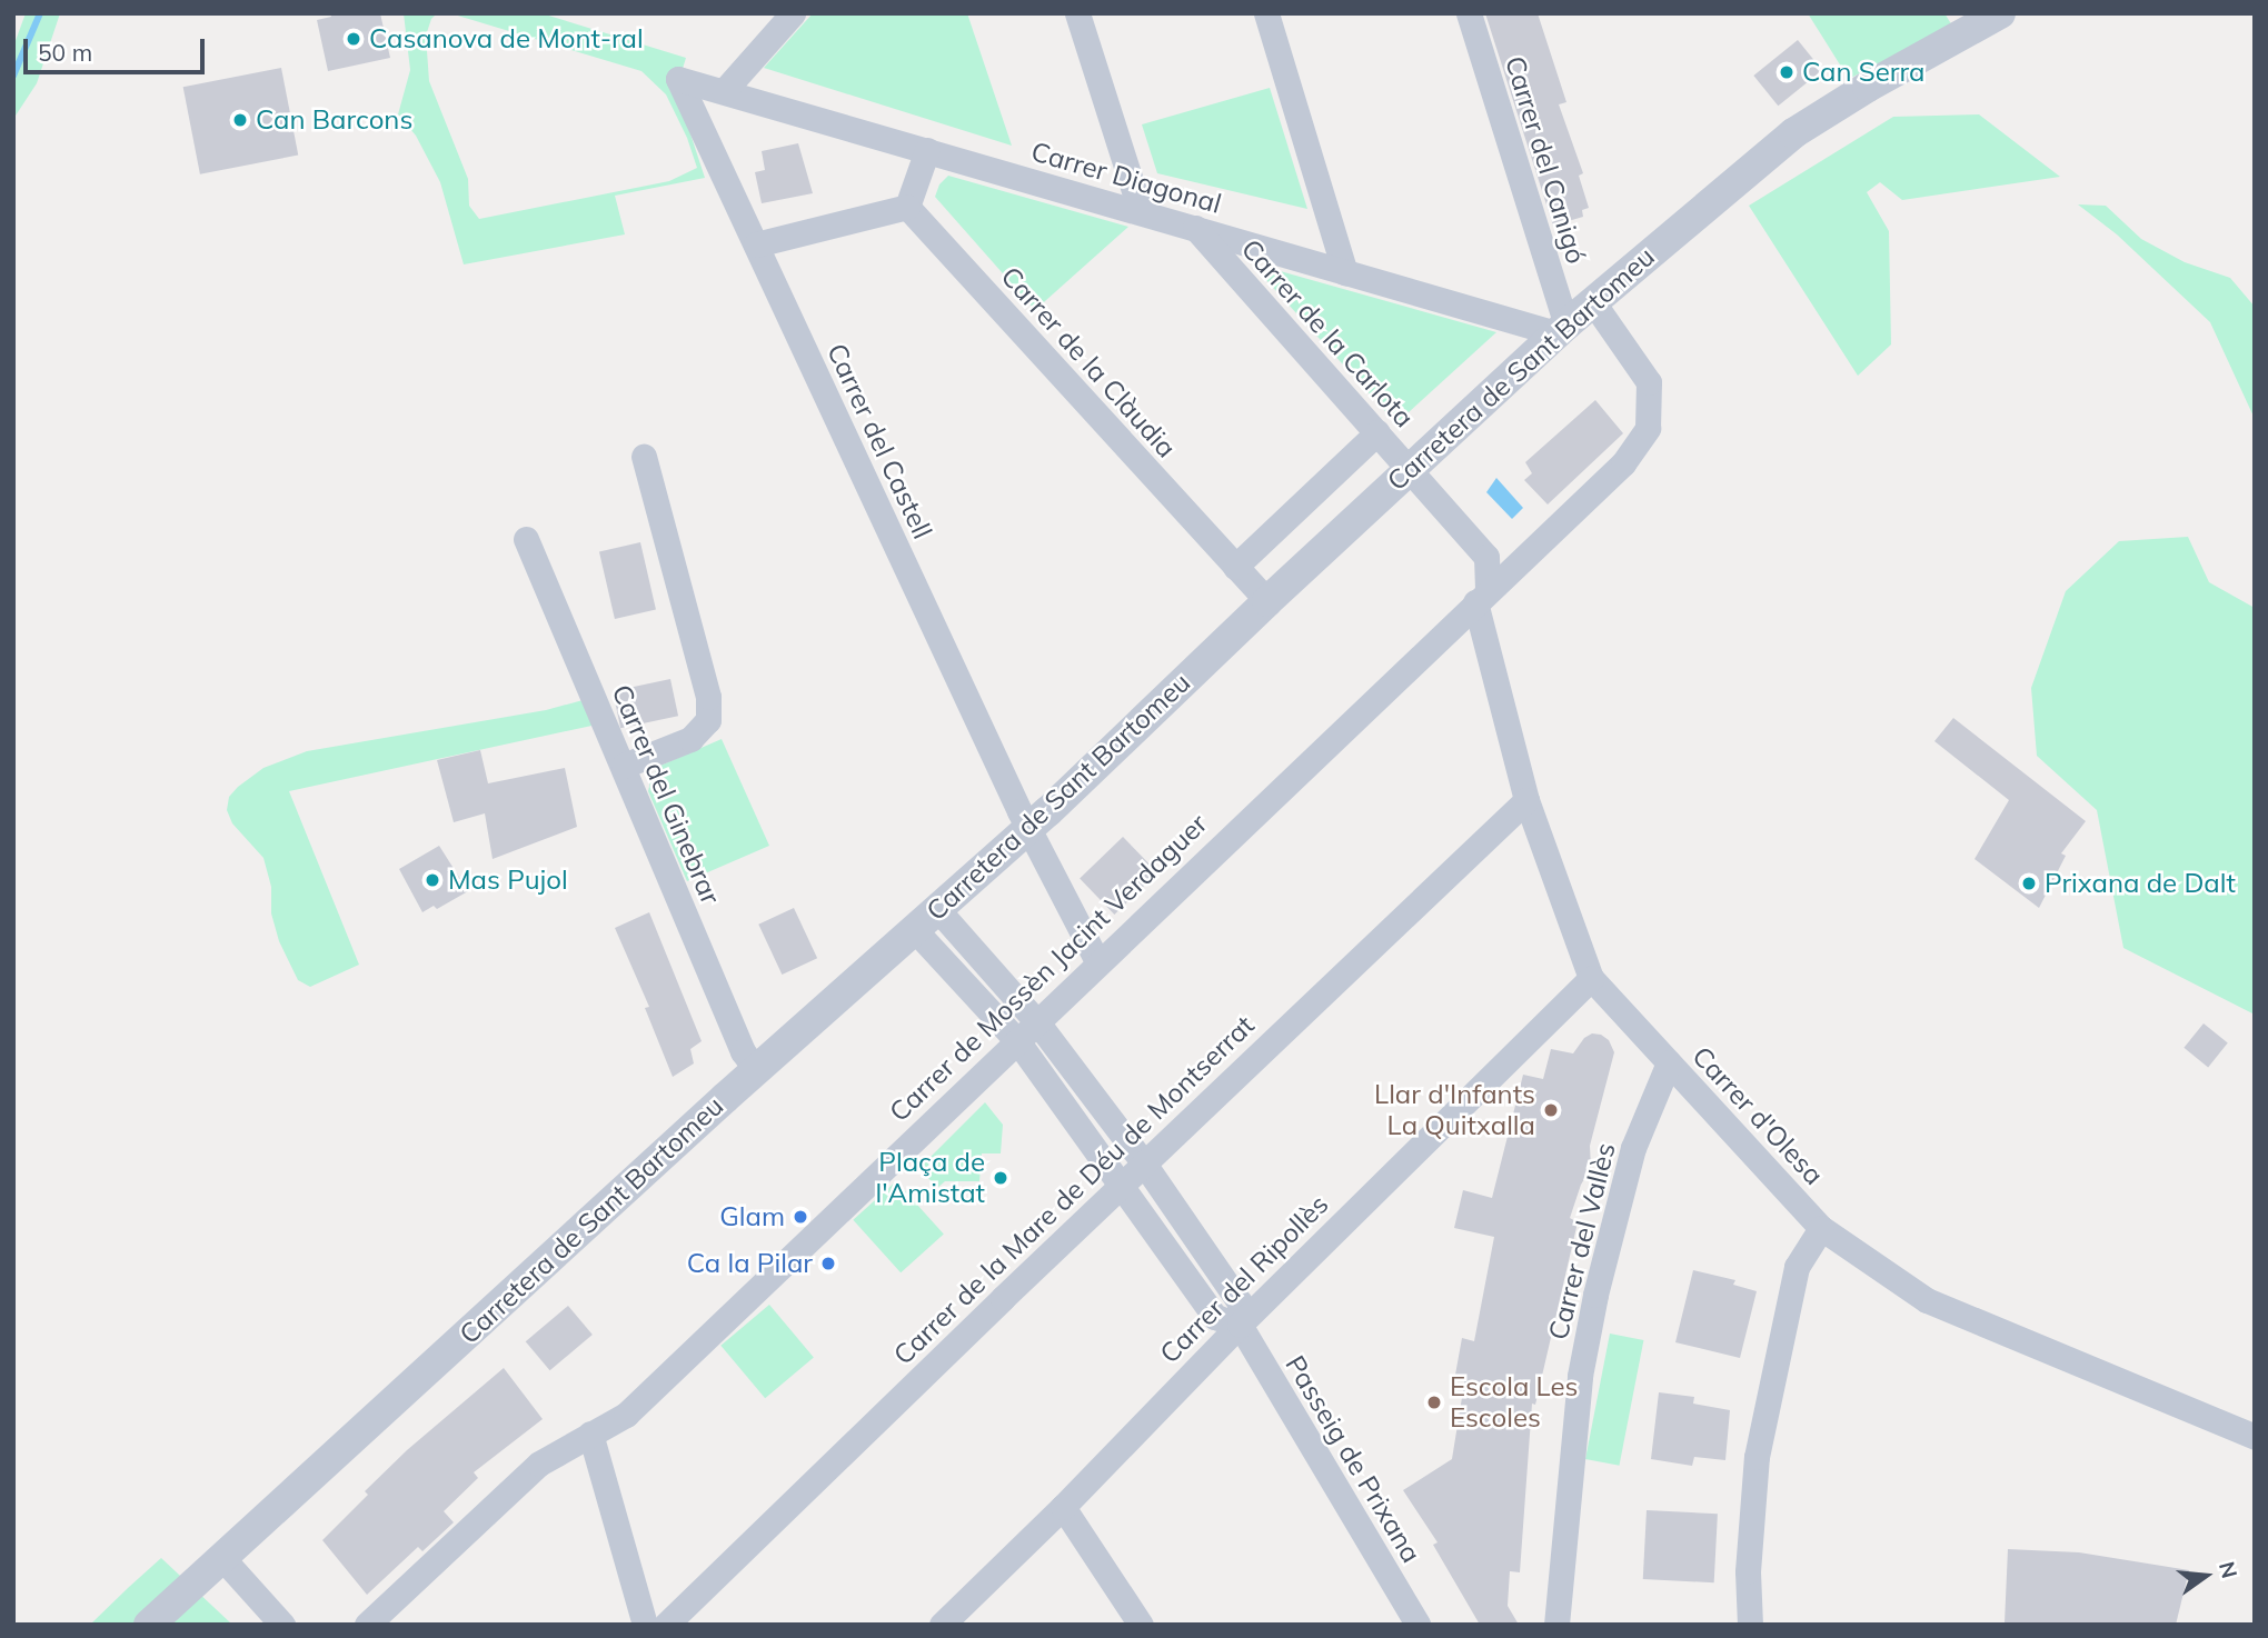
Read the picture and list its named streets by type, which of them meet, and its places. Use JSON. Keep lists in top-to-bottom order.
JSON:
{
  "streets": {
    "street": [
      "Carrer del Canigó",
      "Carrer Diagonal",
      "Carrer de la Carlota",
      "Carrer de la Clàudia",
      "Carretera de Sant Bartomeu",
      "Carrer del Castell",
      "Carrer del Ginebrar",
      "Carrer de Mossèn Jacint Verdaguer",
      "Carrer d'Olesa",
      "Carrer de la Mare de Déu de Montserrat",
      "Carrer del Vallès",
      "Carrer del Ripollès",
      "Passeig de Prixana"
    ]
  },
  "crossings": [
    ["Carrer del Canigó", "Carrer Diagonal"],
    ["Carrer del Canigó", "Carretera de Sant Bartomeu"],
    ["Carrer Diagonal", "Carrer de la Carlota"],
    ["Carrer Diagonal", "Carretera de Sant Bartomeu"],
    ["Carrer Diagonal", "Carrer del Castell"],
    ["Carrer de la Carlota", "Carretera de Sant Bartomeu"],
    ["Carrer de la Carlota", "Carrer de Mossèn Jacint Verdaguer"],
    ["Carrer de la Carlota", "Carrer d'Olesa"],
    ["Carrer de la Clàudia", "Carretera de Sant Bartomeu"],
    ["Carretera de Sant Bartomeu", "Carrer del Castell"],
    ["Carretera de Sant Bartomeu", "Carrer del Ginebrar"],
    ["Carretera de Sant Bartomeu", "Carrer de Mossèn Jacint Verdaguer"],
    ["Carretera de Sant Bartomeu", "Passeig de Prixana"],
    ["Carrer de Mossèn Jacint Verdaguer", "Carrer d'Olesa"],
    ["Carrer de Mossèn Jacint Verdaguer", "Passeig de Prixana"],
    ["Carrer d'Olesa", "Carrer de la Mare de Déu de Montserrat"],
    ["Carrer d'Olesa", "Carrer del Vallès"],
    ["Carrer d'Olesa", "Carrer del Ripollès"],
    ["Carrer de la Mare de Déu de Montserrat", "Passeig de Prixana"],
    ["Carrer del Ripollès", "Passeig de Prixana"]
  ],
  "places": [
    "Casanova de Mont-ral",
    "Can Serra",
    "Can Barcons",
    "Mas Pujol",
    "Prixana de Dalt",
    "Llar d'Infants La Quitxalla",
    "Plaça de l'Amistat",
    "Glam",
    "Ca la Pilar",
    "Escola Les Escoles"
  ],
  "scale_bar": "50 m",
  "north": "right"
}
